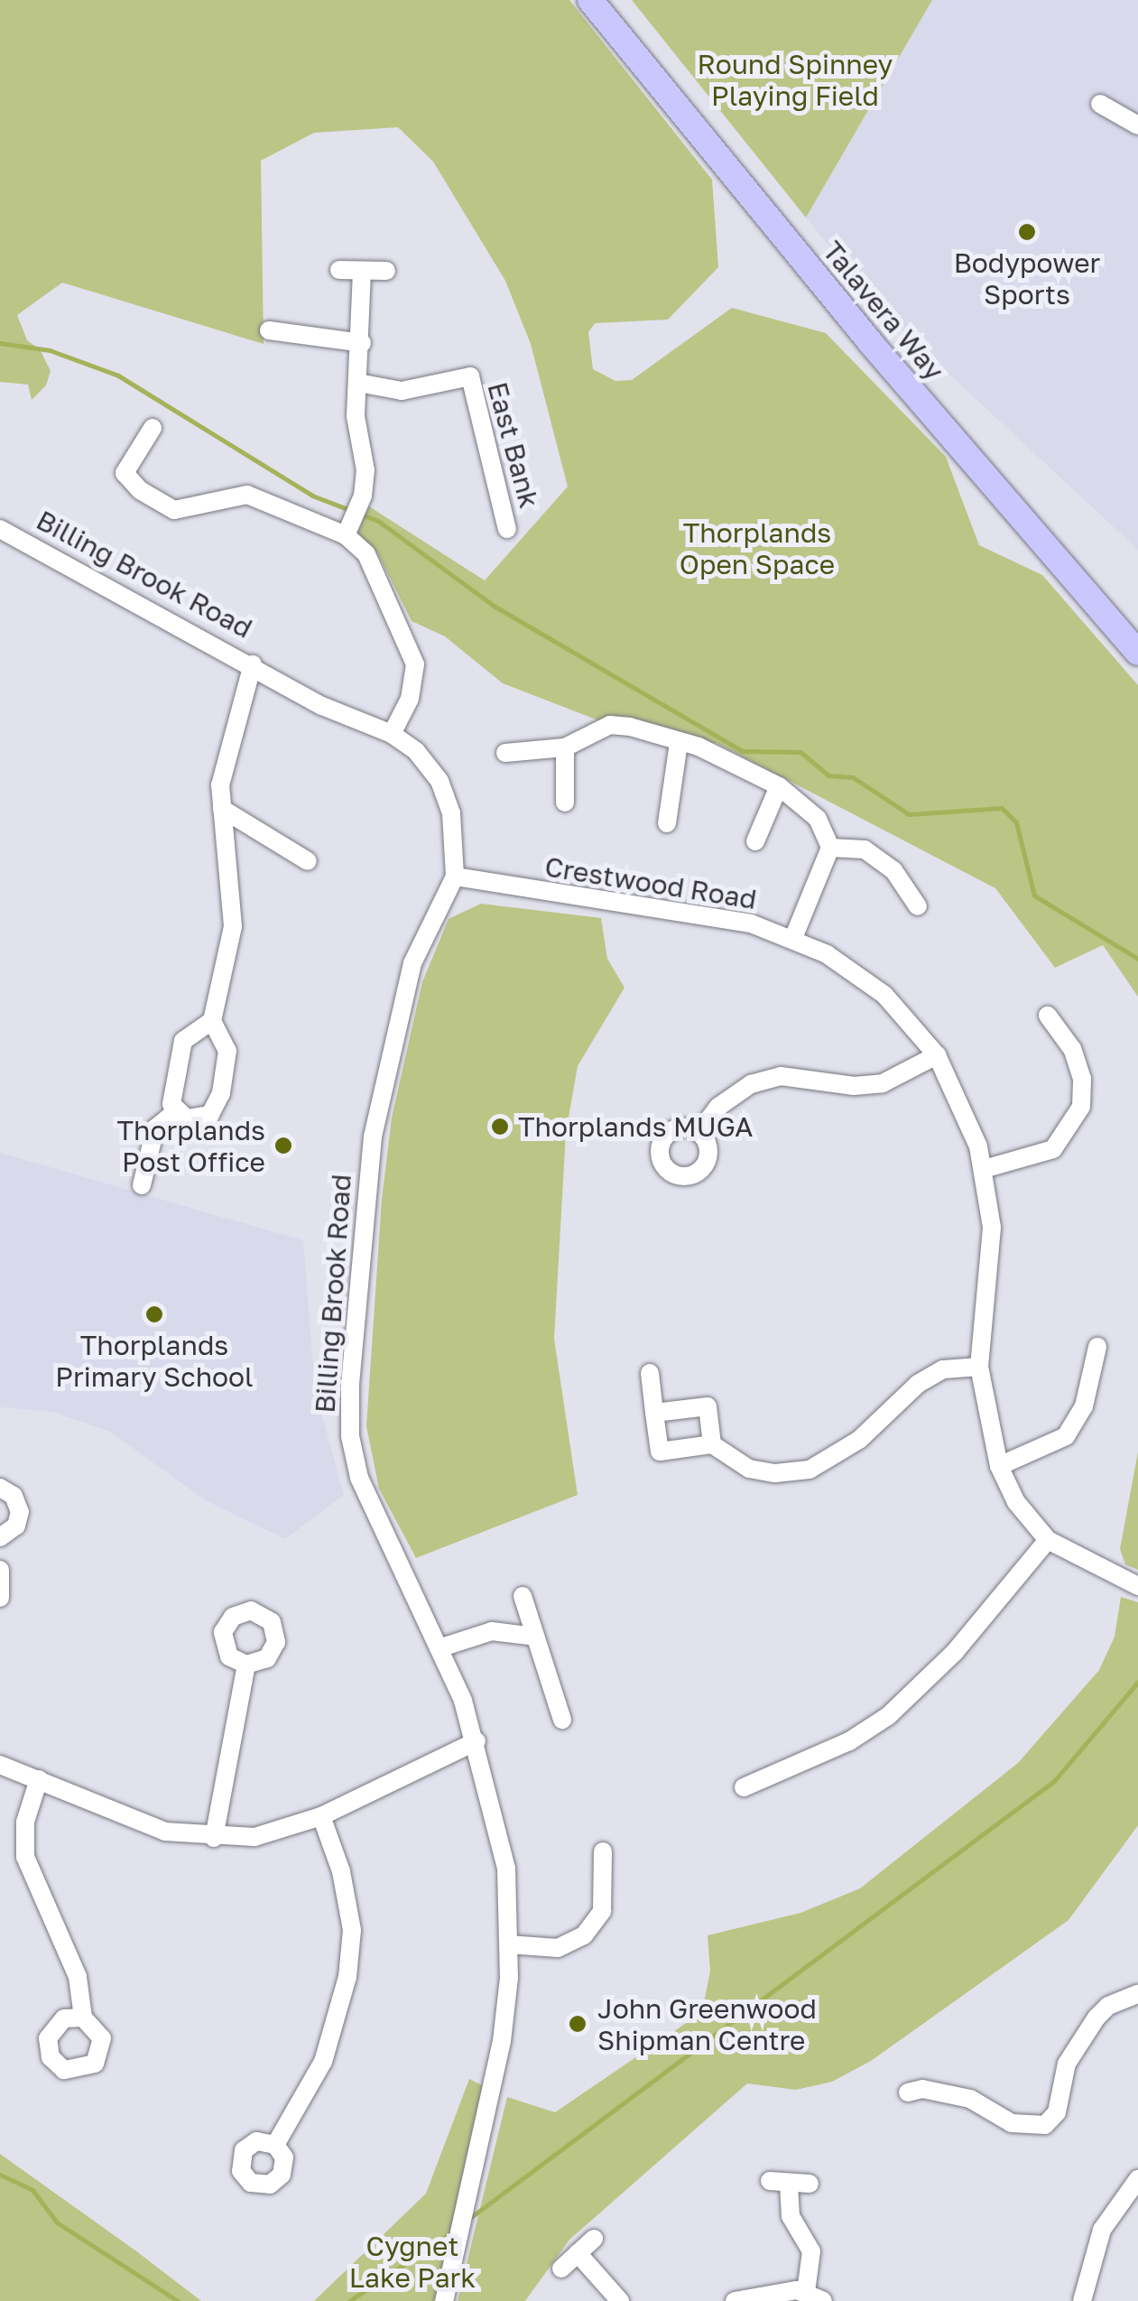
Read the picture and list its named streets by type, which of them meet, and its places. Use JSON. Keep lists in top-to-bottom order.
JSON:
{
  "streets": {
    "main road": ["Talavera Way"],
    "street": ["East Bank", "Billing Brook Road", "Crestwood Road"]
  },
  "crossings": [
    ["Billing Brook Road", "Crestwood Road"]
  ],
  "parks": ["Round Spinney Playing Field", "Thorplands Open Space", "Cygnet Lake Park"],
  "places": [
    "Bodypower Sports",
    "Thorplands MUGA",
    "Thorplands Post Office",
    "Thorplands Primary School",
    "John Greenwood Shipman Centre"
  ]
}
